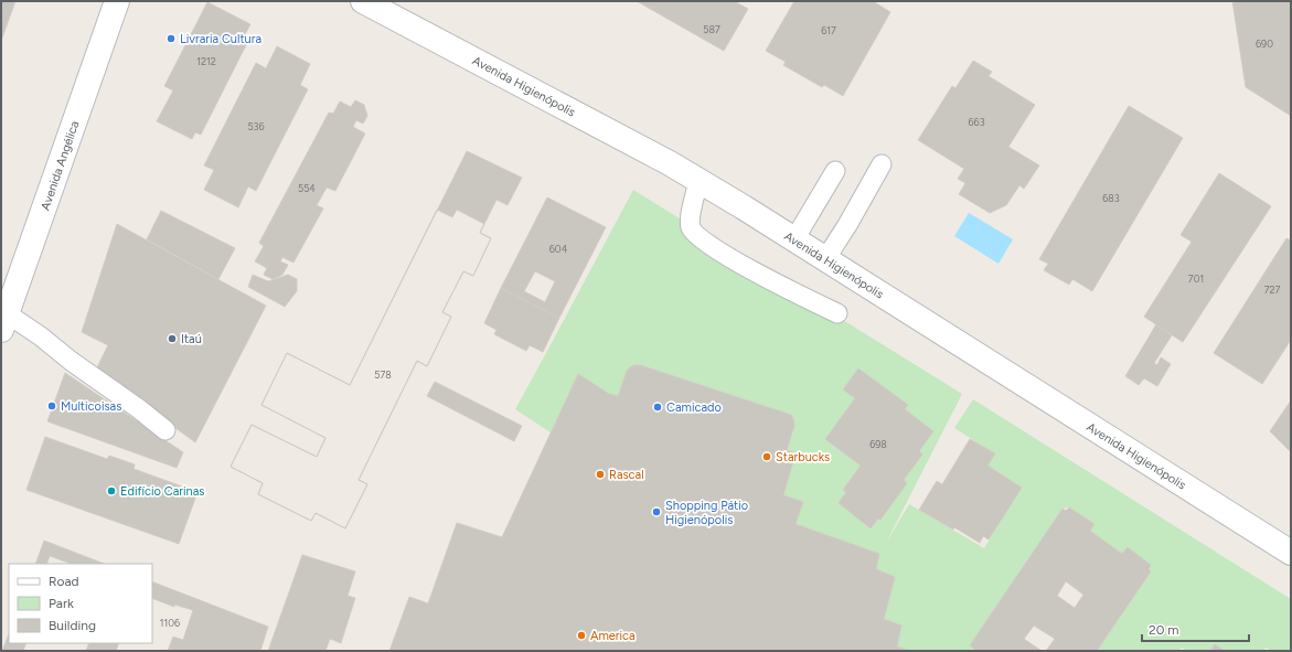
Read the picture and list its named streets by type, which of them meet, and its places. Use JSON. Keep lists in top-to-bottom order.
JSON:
{
  "streets": {
    "street": ["Avenida Higienópolis", "Avenida Angélica"]
  },
  "places": [
    "Livraria Cultura",
    "Itaú",
    "Multicoisas",
    "Camicado",
    "Starbucks",
    "Rascal",
    "Edifício Carinas",
    "Shopping Pátio Higienópolis",
    "America"
  ],
  "house_numbers": [
    "587",
    "617",
    "690",
    "1212",
    "663",
    "536",
    "554",
    "683",
    "604",
    "701",
    "727",
    "578",
    "698",
    "1106"
  ],
  "legend": ["Road", "Park", "Building"],
  "scale_bar": "20 m"
}
